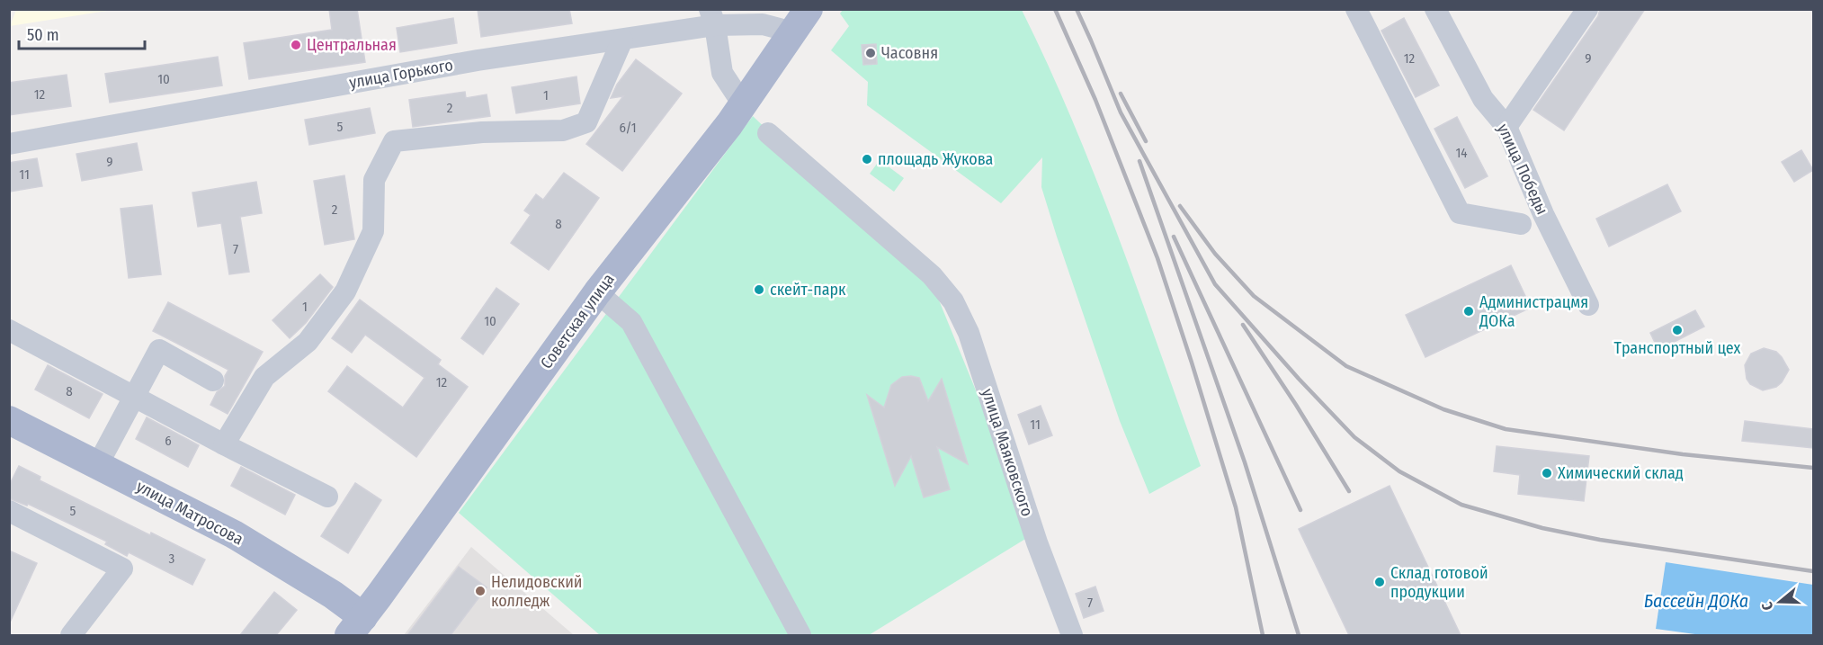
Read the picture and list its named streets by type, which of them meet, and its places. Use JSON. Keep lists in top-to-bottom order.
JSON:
{
  "streets": {
    "main road": ["Советская улица", "улица Матросова"],
    "street": ["улица Горького", "улица Победы", "улица Маяковского"]
  },
  "crossings": [
    ["улица Горького", "Советская улица"],
    ["Советская улица", "улица Матросова"]
  ],
  "water": ["Бассейн ДОКа"],
  "places": [
    "Центральная",
    "Часовня",
    "площадь Жукова",
    "скейт-парк",
    "Администрацмя ДОКа",
    "Транспортный цех",
    "Химический склад",
    "Склад готовой продукции",
    "Нелидовский колледж"
  ],
  "house_numbers": [
    "12",
    "9",
    "10",
    "12",
    "1",
    "2",
    "5",
    "6/1",
    "14",
    "9",
    "11",
    "2",
    "8",
    "7",
    "1",
    "10",
    "12",
    "8",
    "11",
    "6",
    "5",
    "3",
    "7"
  ],
  "scale_bar": "50 m",
  "north": "left"
}
